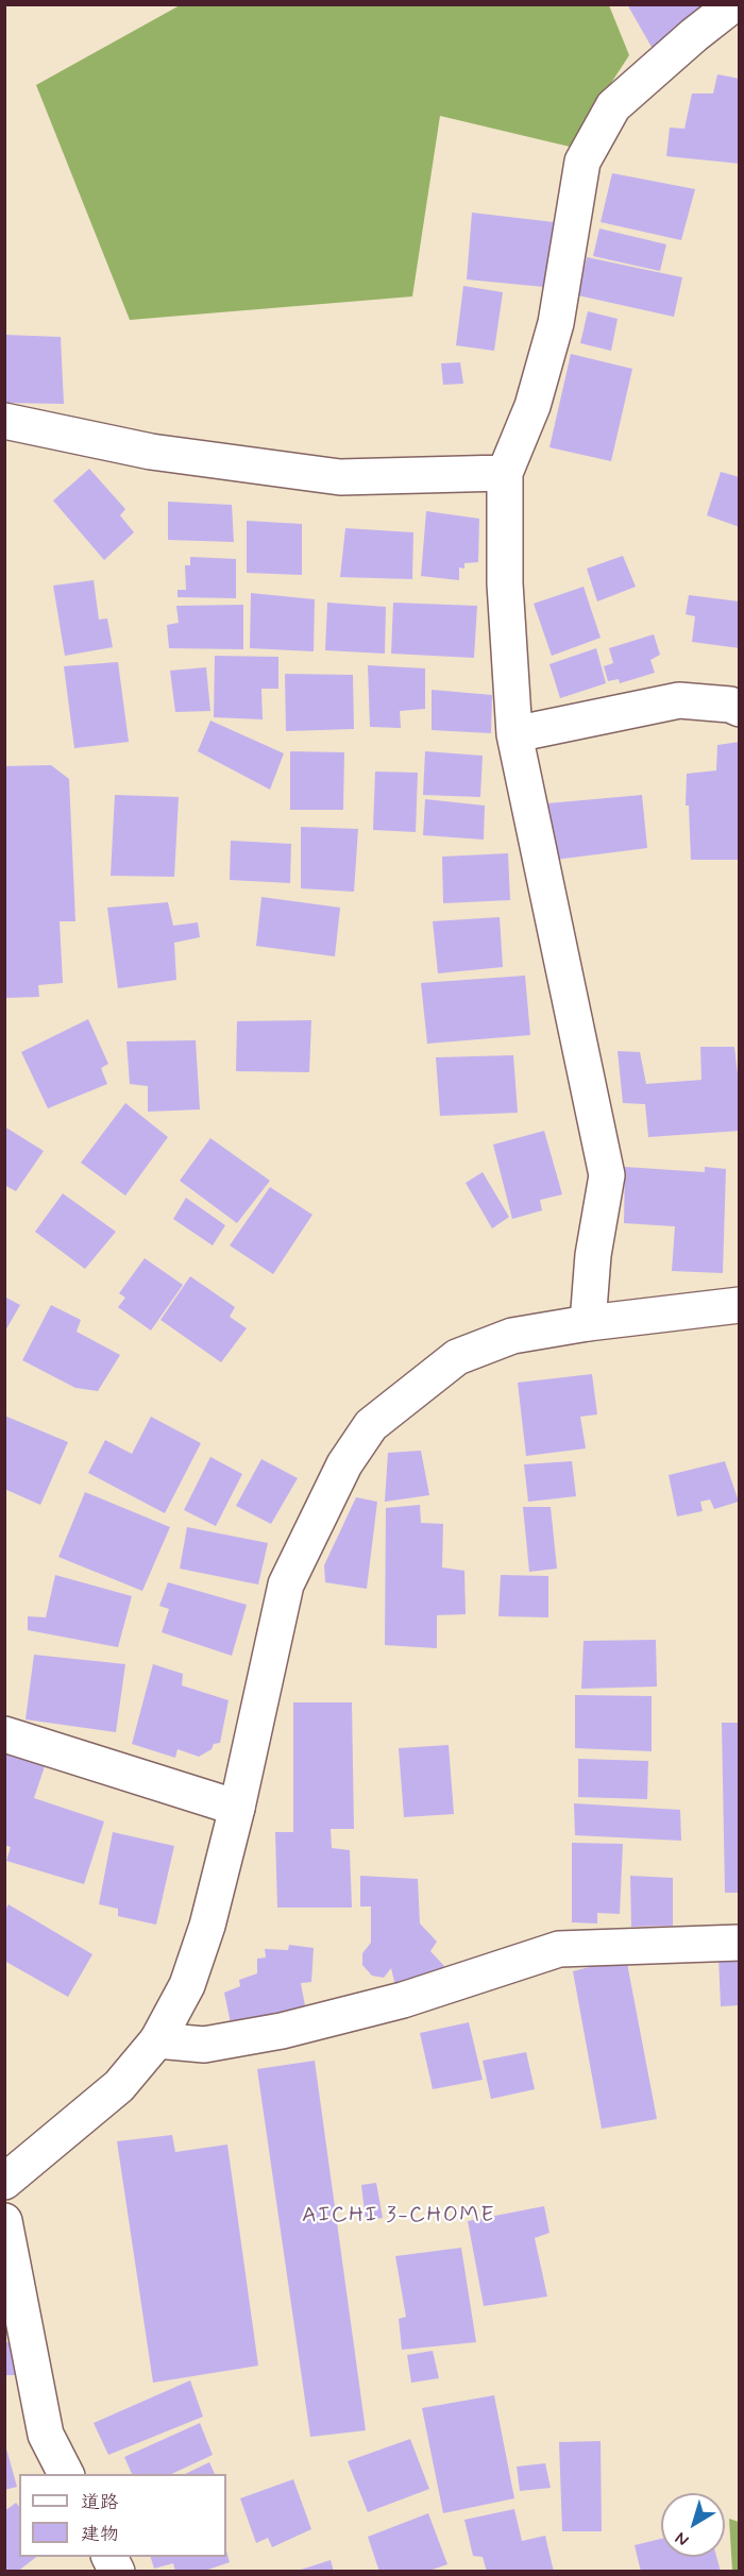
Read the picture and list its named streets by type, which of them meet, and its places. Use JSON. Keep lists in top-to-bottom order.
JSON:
{
  "districts": ["AICHI 3-CHOME"],
  "legend": ["道路", "建物"],
  "north": "bottom left"
}
